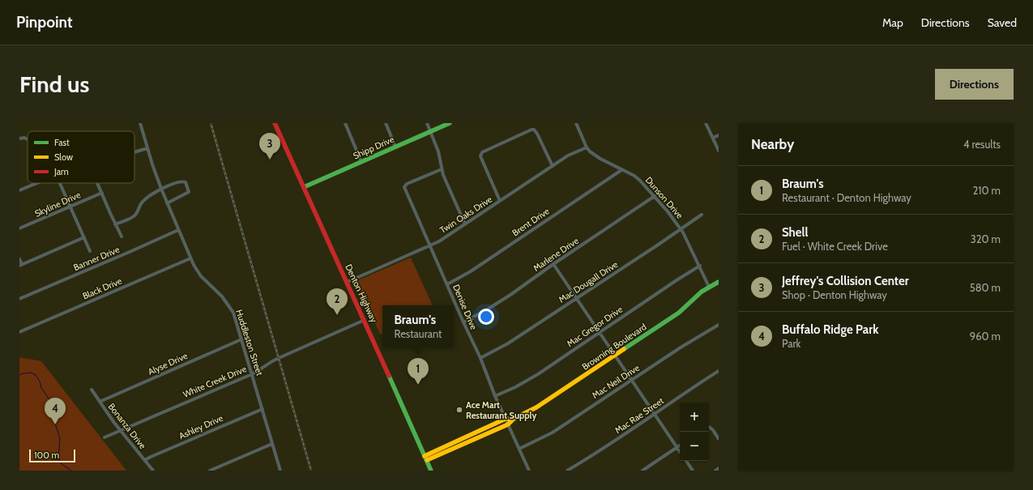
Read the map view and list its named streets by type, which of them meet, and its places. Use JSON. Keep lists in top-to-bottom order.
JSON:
{
  "streets": {
    "street": [
      "Shipp Drive",
      "Dunson Drive",
      "Skyline Drive",
      "Twin Oaks Drive",
      "Brent Drive",
      "Marlene Drive",
      "Banner Drive",
      "Mac Dougall Drive",
      "Black Drive",
      "Denton Highway",
      "Denise Drive",
      "Mac Gregor Drive",
      "Huddleston Street",
      "Browning Boulevard",
      "Alyse Drive",
      "White Creek Drive",
      "Mac Neil Drive",
      "Mac Rae Street",
      "Bonanza Drive",
      "Ashley Drive"
    ]
  },
  "crossings": [
    ["Shipp Drive", "Denton Highway"],
    ["Dunson Drive", "Twin Oaks Drive"],
    ["Dunson Drive", "Brent Drive"],
    ["Dunson Drive", "Marlene Drive"],
    ["Dunson Drive", "Mac Dougall Drive"],
    ["Dunson Drive", "Mac Gregor Drive"],
    ["Dunson Drive", "Browning Boulevard"],
    ["Twin Oaks Drive", "Denton Highway"],
    ["Twin Oaks Drive", "Denise Drive"],
    ["Brent Drive", "Denise Drive"],
    ["Marlene Drive", "Denise Drive"],
    ["Banner Drive", "Huddleston Street"],
    ["Mac Dougall Drive", "Denise Drive"],
    ["Black Drive", "Huddleston Street"],
    ["Denton Highway", "Browning Boulevard"],
    ["Denton Highway", "White Creek Drive"],
    ["Denise Drive", "Mac Gregor Drive"],
    ["Denise Drive", "Browning Boulevard"],
    ["Denise Drive", "Mac Neil Drive"],
    ["Huddleston Street", "Alyse Drive"],
    ["Huddleston Street", "White Creek Drive"],
    ["Huddleston Street", "Ashley Drive"],
    ["Alyse Drive", "Bonanza Drive"],
    ["White Creek Drive", "Bonanza Drive"],
    ["Bonanza Drive", "Ashley Drive"]
  ],
  "places": ["Ace Mart Restaurant Supply"],
  "legend": ["Fast", "Slow", "Jam"],
  "scale_bar": "100 m",
  "page": {
    "header": "Pinpoint",
    "nav": ["Map", "Directions", "Saved"],
    "buttons": "Directions",
    "title": "Find us",
    "heading": ["Nearby", "4 results"],
    "pins": [
      "3",
      "2",
      "1",
      "4"
    ],
    "list": [
      {
        "mark": "1",
        "name": "Braum's",
        "note": "Restaurant · Denton Highway",
        "value": "210 m"
      },
      {
        "mark": "2",
        "name": "Shell",
        "note": "Fuel · White Creek Drive",
        "value": "320 m"
      },
      {
        "mark": "3",
        "name": "Jeffrey's Collision Center",
        "note": "Shop · Denton Highway",
        "value": "580 m"
      },
      {
        "mark": "4",
        "name": "Buffalo Ridge Park",
        "note": "Park",
        "value": "960 m"
      }
    ],
    "popup": ["Braum's", "Restaurant"],
    "map_buttons": ["+", "−"],
    "scale": "100 m"
  }
}
